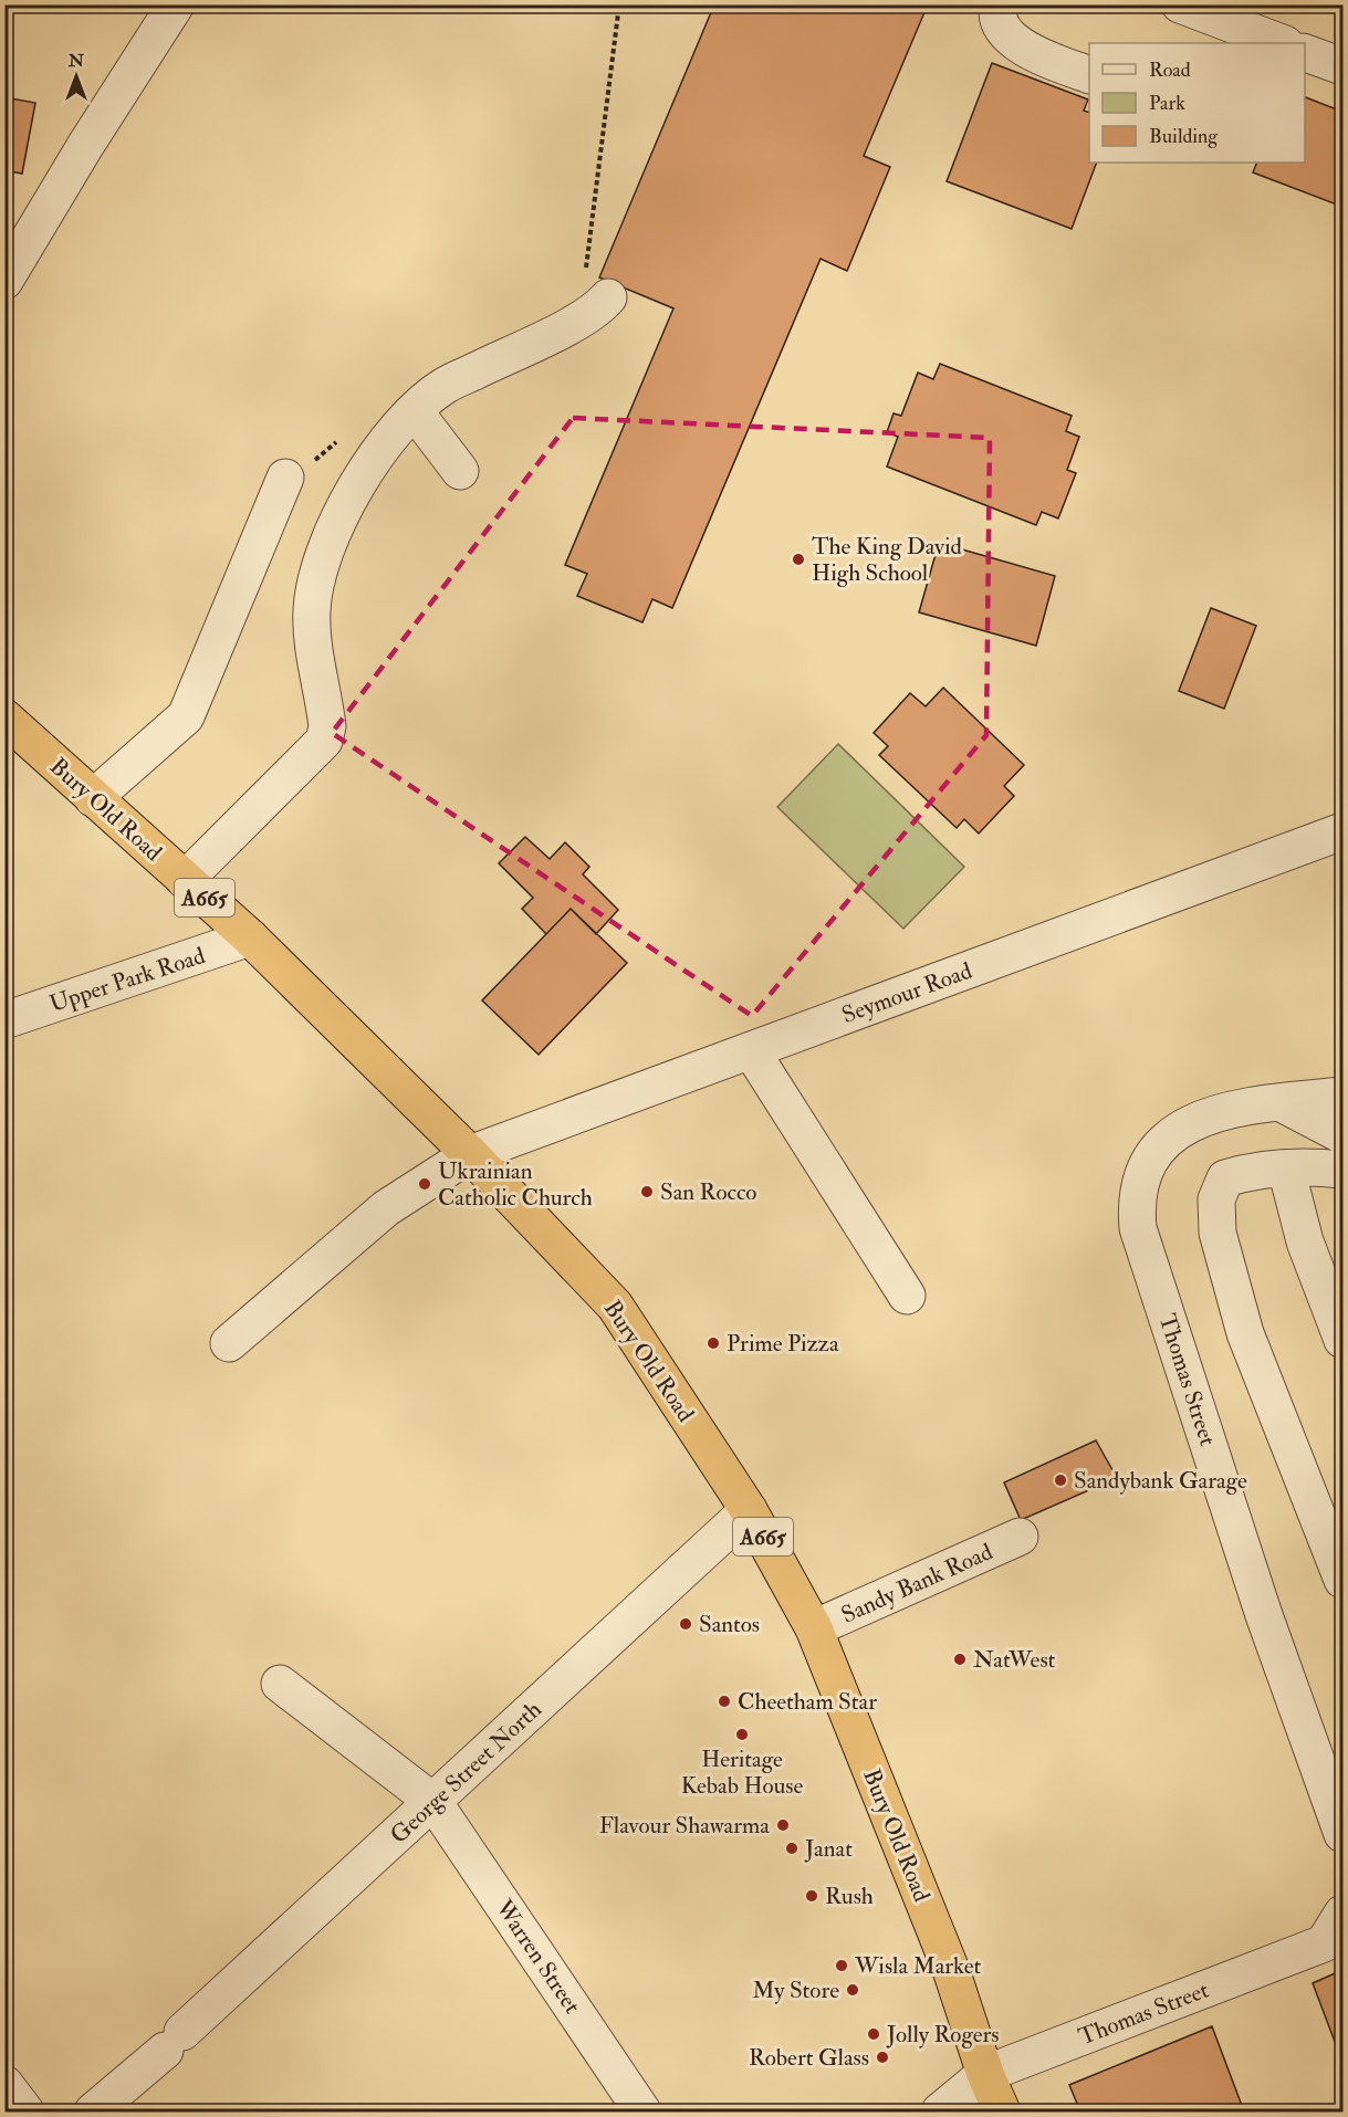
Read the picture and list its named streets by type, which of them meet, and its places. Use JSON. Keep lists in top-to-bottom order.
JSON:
{
  "streets": {
    "highway": ["Bury Old Road", "A665"],
    "street": [
      "Upper Park Road",
      "Seymour Road",
      "Thomas Street",
      "Sandy Bank Road",
      "George Street North",
      "Warren Street"
    ]
  },
  "crossings": [
    ["Bury Old Road", "Upper Park Road"],
    ["Bury Old Road", "Seymour Road"],
    ["Bury Old Road", "Thomas Street"],
    ["Bury Old Road", "Sandy Bank Road"],
    ["Bury Old Road", "George Street North"],
    ["George Street North", "Warren Street"]
  ],
  "places": [
    "The King David High School",
    "Ukrainian Catholic Church",
    "San Rocco",
    "Prime Pizza",
    "Sandybank Garage",
    "Santos",
    "NatWest",
    "Cheetham Star",
    "Heritage Kebab House",
    "Flavour Shawarma",
    "Janat",
    "Rush",
    "Wisla Market",
    "My Store",
    "Jolly Rogers",
    "Robert Glass"
  ],
  "legend": ["Road", "Park", "Building"],
  "north": "top"
}
